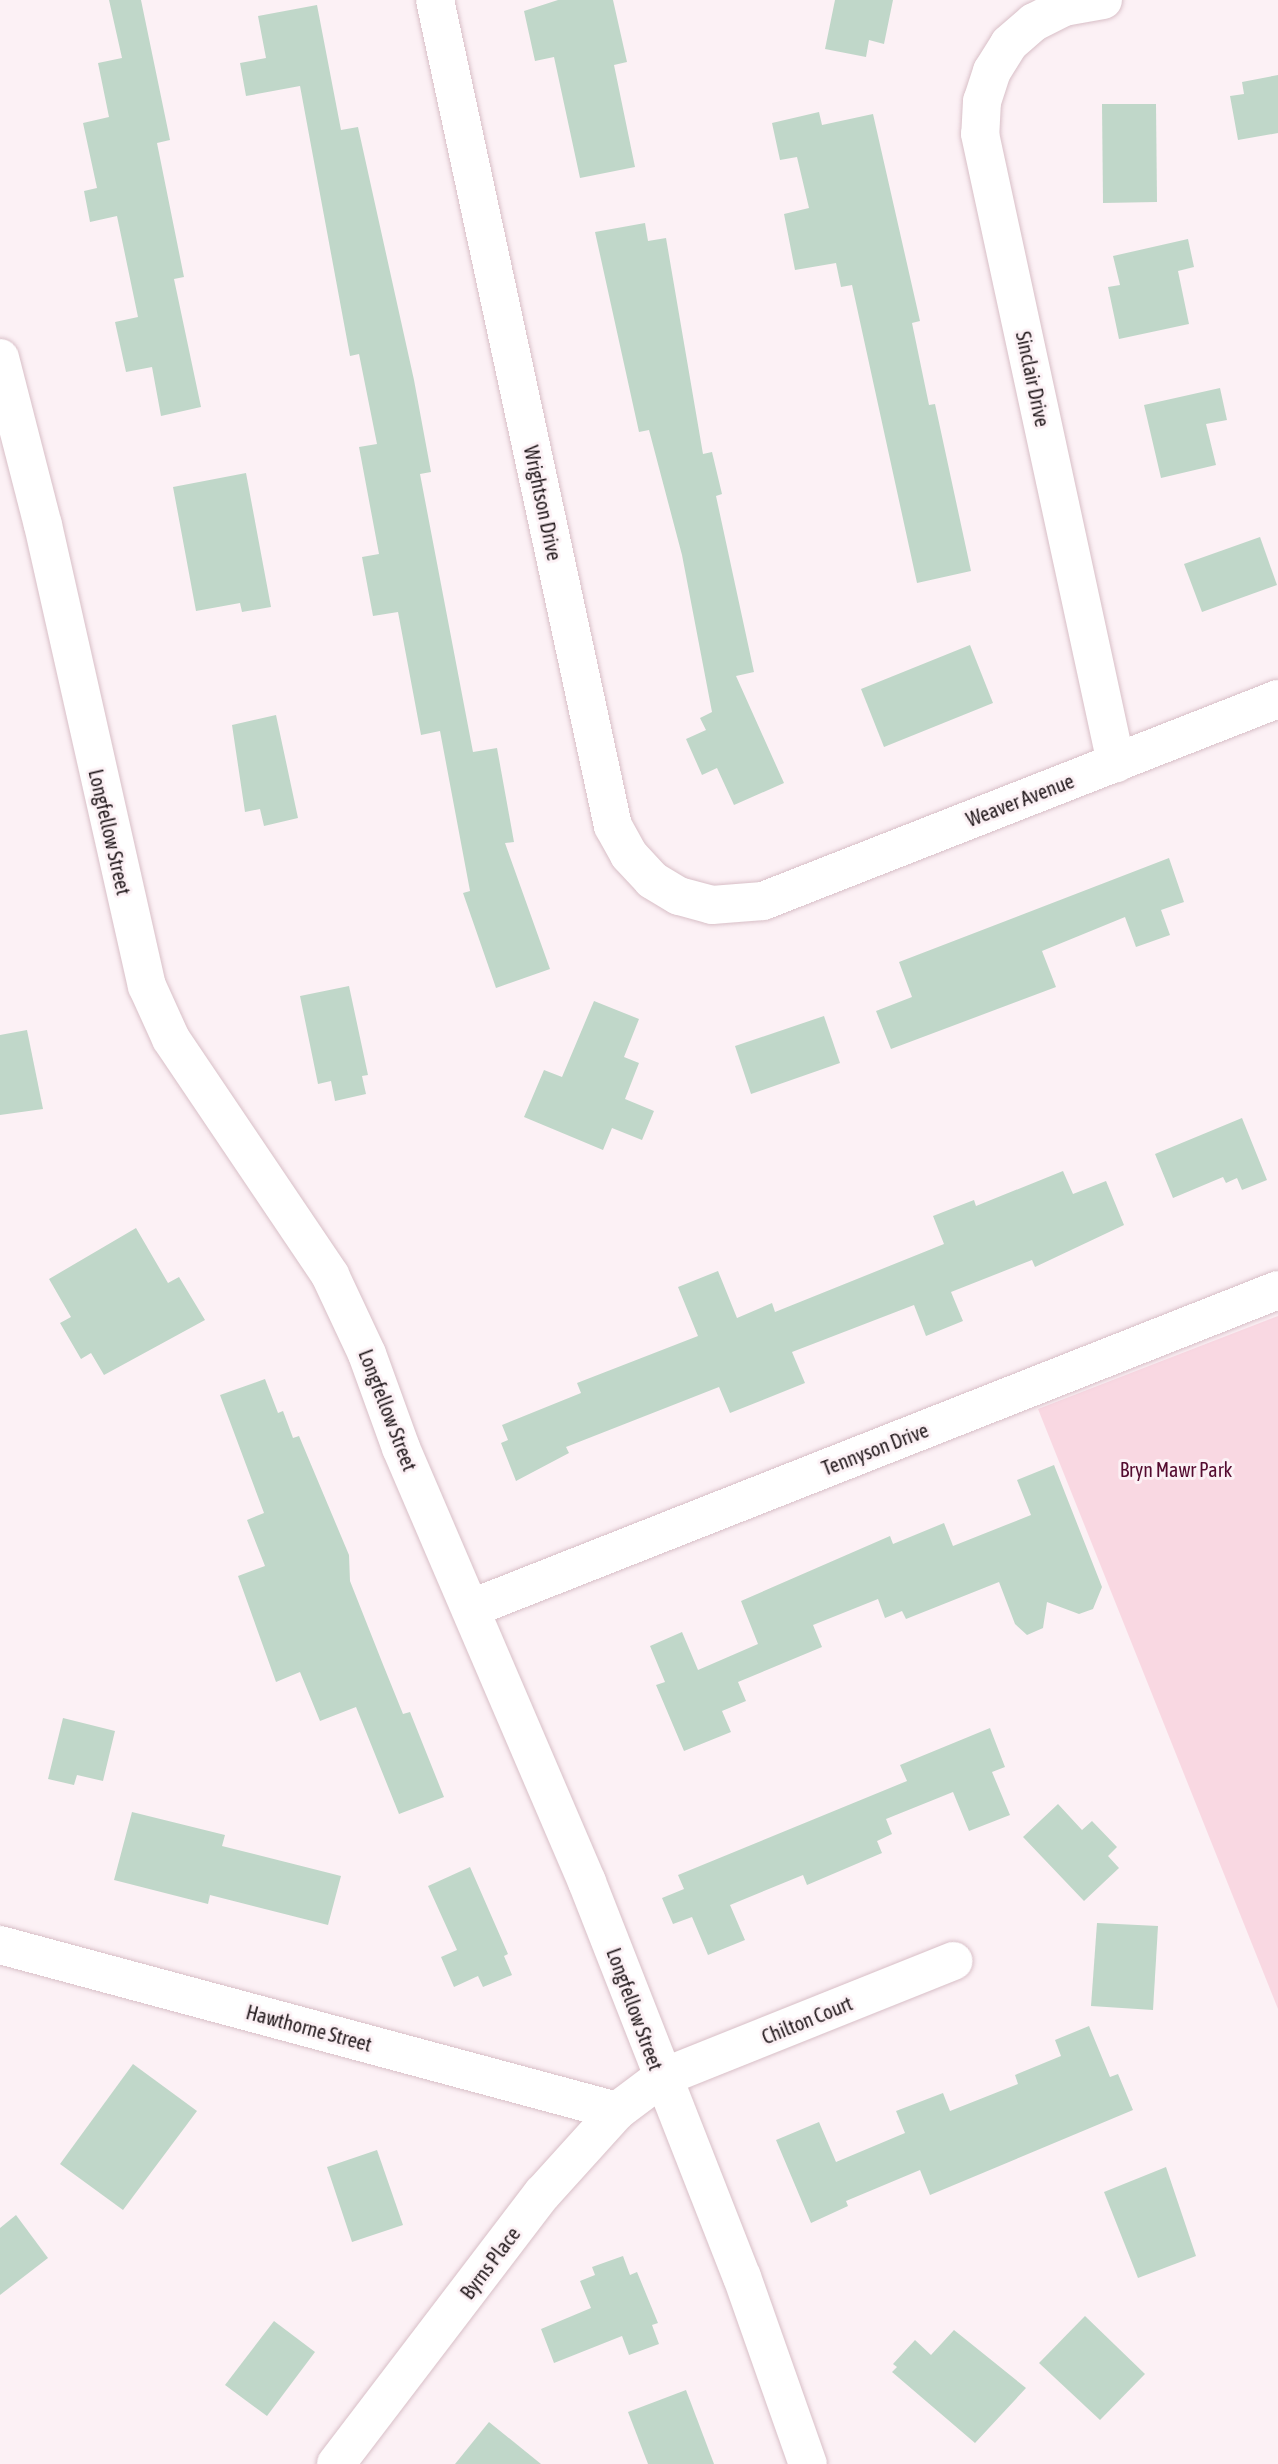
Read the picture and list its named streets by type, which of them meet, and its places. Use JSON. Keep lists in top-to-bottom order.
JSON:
{
  "streets": {
    "street": [
      "Sinclair Drive",
      "Wrightson Drive",
      "Weaver Avenue",
      "Longfellow Street",
      "Tennyson Drive",
      "Chilton Court",
      "Hawthorne Street",
      "Byrns Place"
    ]
  },
  "crossings": [
    ["Sinclair Drive", "Weaver Avenue"],
    ["Wrightson Drive", "Weaver Avenue"],
    ["Longfellow Street", "Tennyson Drive"],
    ["Longfellow Street", "Chilton Court"],
    ["Longfellow Street", "Byrns Place"],
    ["Chilton Court", "Byrns Place"],
    ["Hawthorne Street", "Byrns Place"]
  ],
  "parks": ["Bryn Mawr Park"]
}
